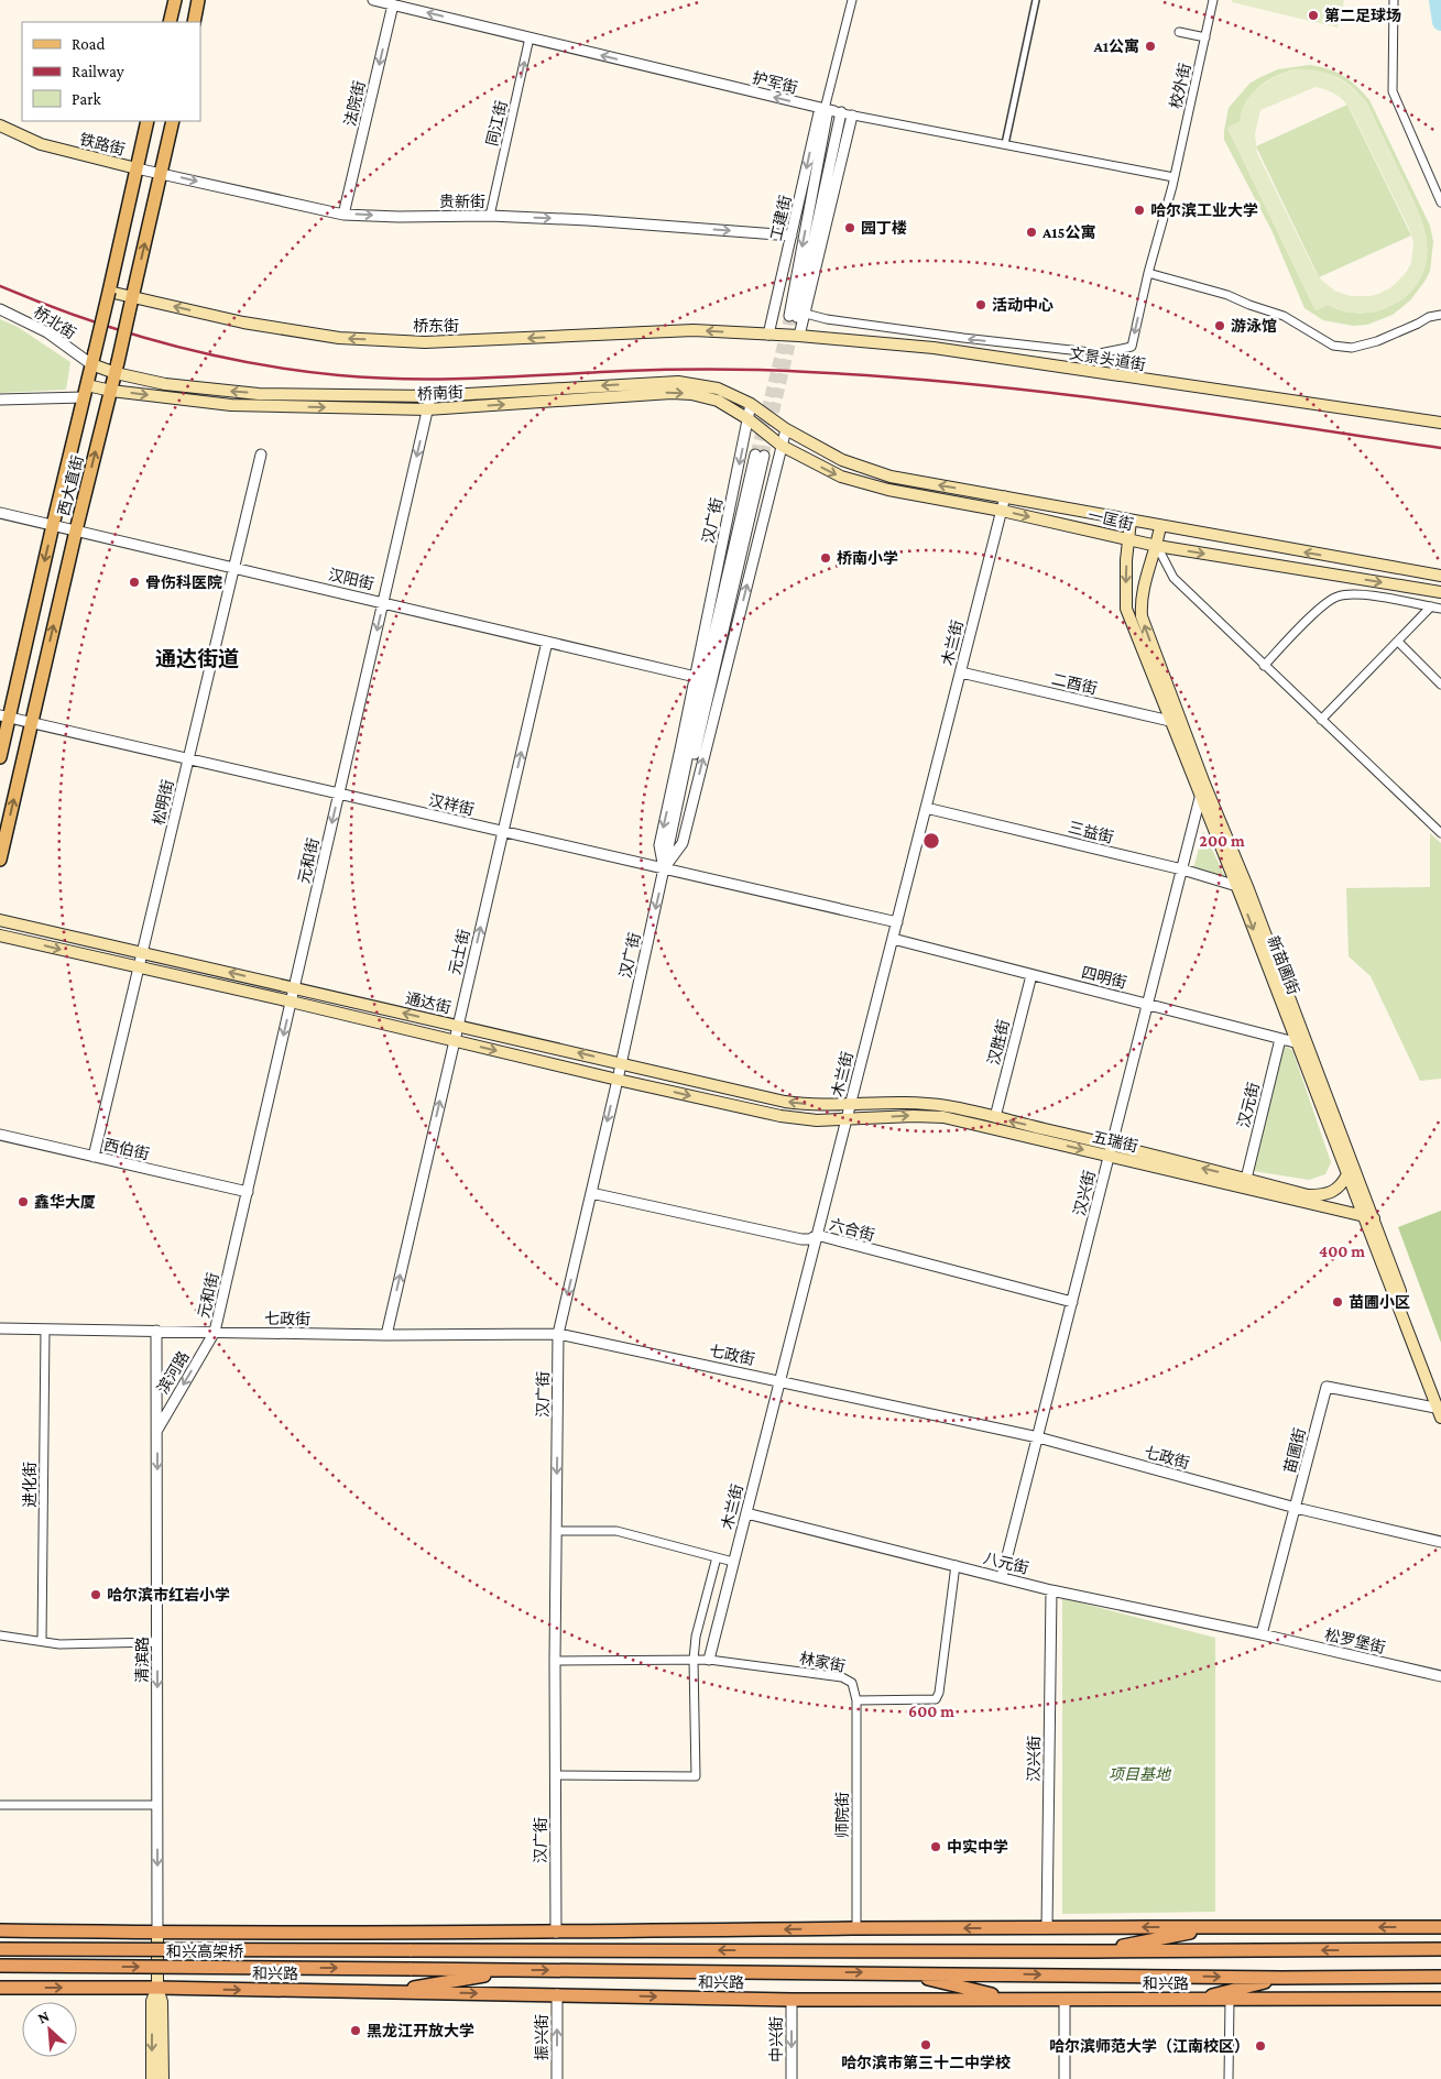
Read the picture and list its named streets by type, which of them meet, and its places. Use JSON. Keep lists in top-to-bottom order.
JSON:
{
  "streets": {
    "highway": ["和兴高架桥", "和兴路"],
    "main road": [
      "铁路街",
      "桥东街",
      "文景头道街",
      "桥南街",
      "西大直街",
      "一匡街",
      "新苗圃街",
      "通达街",
      "五瑞街",
      "清滨路"
    ],
    "street": [
      "护军街",
      "校外街",
      "法院街",
      "同江街",
      "贵新街",
      "工建街",
      "桥北街",
      "汉广街",
      "汉阳街",
      "木兰街",
      "二酉街",
      "松明街",
      "汉祥街",
      "三益街",
      "元和街",
      "元士街",
      "四明街",
      "汉胜街",
      "汉元街",
      "西伯街",
      "汉兴街",
      "六合街",
      "七政街",
      "滨河路",
      "苗圃街",
      "进化街",
      "八元街",
      "松罗堡街",
      "林家街",
      "师院街",
      "振兴街",
      "中兴街"
    ]
  },
  "crossings": [
    ["护军街", "校外街"],
    ["护军街", "法院街"],
    ["护军街", "同江街"],
    ["护军街", "工建街"],
    ["校外街", "工建街"],
    ["法院街", "贵新街"],
    ["同江街", "贵新街"],
    ["铁路街", "贵新街"],
    ["铁路街", "西大直街"],
    ["贵新街", "工建街"],
    ["贵新街", "西大直街"],
    ["工建街", "桥东街"],
    ["工建街", "文景头道街"],
    ["桥北街", "桥南街"],
    ["桥北街", "西大直街"],
    ["桥东街", "文景头道街"],
    ["桥东街", "西大直街"],
    ["桥南街", "西大直街"],
    ["桥南街", "一匡街"],
    ["桥南街", "汉广街"],
    ["桥南街", "元和街"],
    ["西大直街", "汉阳街"],
    ["西大直街", "汉祥街"],
    ["一匡街", "汉广街"],
    ["一匡街", "木兰街"],
    ["一匡街", "新苗圃街"],
    ["汉广街", "汉阳街"],
    ["汉广街", "汉祥街"],
    ["汉广街", "通达街"],
    ["汉广街", "六合街"],
    ["汉广街", "七政街"],
    ["汉广街", "林家街"],
    ["汉阳街", "松明街"],
    ["汉阳街", "元和街"],
    ["汉阳街", "元士街"],
    ["木兰街", "二酉街"],
    ["木兰街", "汉祥街"],
    ["木兰街", "三益街"],
    ["木兰街", "四明街"],
    ["木兰街", "通达街"],
    ["木兰街", "五瑞街"],
    ["木兰街", "六合街"],
    ["木兰街", "七政街"],
    ["木兰街", "八元街"],
    ["木兰街", "林家街"],
    ["二酉街", "新苗圃街"],
    ["松明街", "汉祥街"],
    ["松明街", "通达街"],
    ["松明街", "西伯街"],
    ["汉祥街", "元和街"],
    ["汉祥街", "元士街"],
    ["三益街", "新苗圃街"],
    ["三益街", "汉兴街"],
    ["元和街", "通达街"],
    ["元和街", "西伯街"],
    ["元和街", "七政街"],
    ["元和街", "滨河路"],
    ["元士街", "通达街"],
    ["元士街", "七政街"],
    ["新苗圃街", "四明街"],
    ["新苗圃街", "五瑞街"],
    ["新苗圃街", "汉兴街"],
    ["新苗圃街", "苗圃街"],
    ["四明街", "汉胜街"],
    ["四明街", "汉元街"],
    ["四明街", "汉兴街"],
    ["通达街", "五瑞街"],
    ["汉胜街", "五瑞街"],
    ["汉元街", "五瑞街"],
    ["五瑞街", "汉兴街"],
    ["汉兴街", "六合街"],
    ["汉兴街", "七政街"],
    ["汉兴街", "八元街"],
    ["七政街", "滨河路"],
    ["七政街", "苗圃街"],
    ["七政街", "进化街"],
    ["七政街", "清滨路"],
    ["滨河路", "清滨路"],
    ["苗圃街", "八元街"],
    ["苗圃街", "松罗堡街"],
    ["八元街", "松罗堡街"],
    ["清滨路", "和兴路"],
    ["林家街", "师院街"],
    ["和兴高架桥", "和兴路"],
    ["和兴路", "振兴街"],
    ["和兴路", "中兴街"]
  ],
  "one_way": [
    "护军街",
    "校外街",
    "法院街",
    "同江街",
    "贵新街",
    "桥东街",
    "元和街",
    "元士街",
    "滨河路",
    "清滨路",
    "振兴街",
    "中兴街"
  ],
  "districts": ["通达街道"],
  "parks": ["项目基地"],
  "places": [
    "第二足球场",
    "A1公寓",
    "哈尔滨工业大学",
    "园丁楼",
    "A15公寓",
    "活动中心",
    "游泳馆",
    "桥南小学",
    "骨伤科医院",
    "鑫华大厦",
    "苗圃小区",
    "哈尔滨市红岩小学",
    "中实中学",
    "黑龙江开放大学",
    "哈尔滨市第三十二中学校",
    "哈尔滨师范大学（江南校区）"
  ],
  "legend": ["Road", "Railway", "Park"],
  "north": "top left",
  "rings": ["200 m", "400 m", "600 m"]
}
